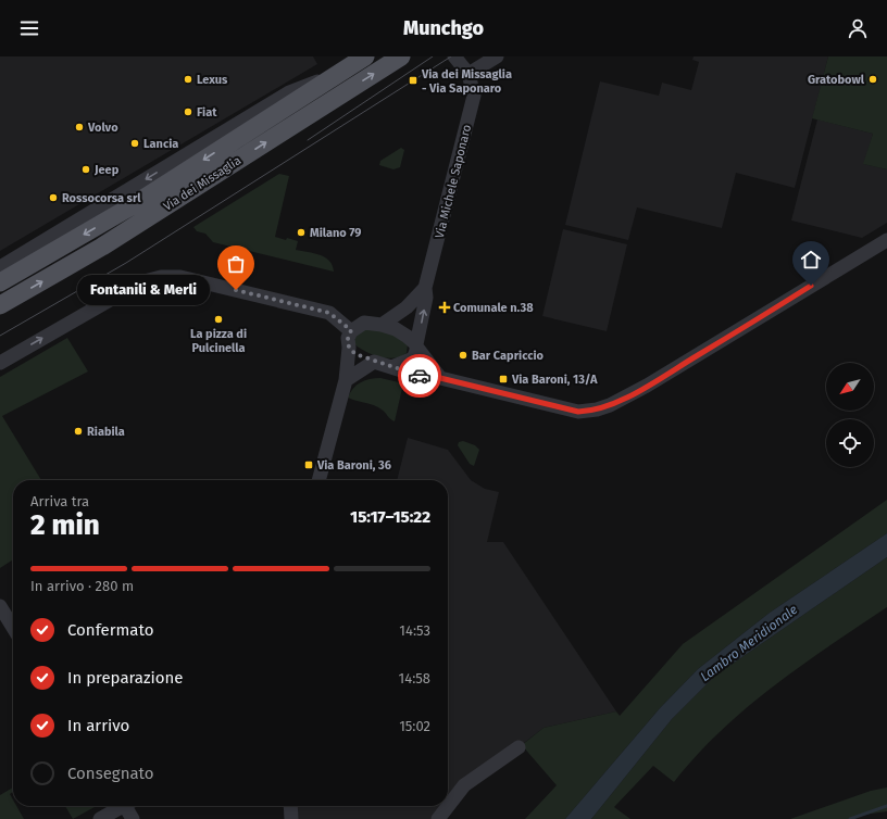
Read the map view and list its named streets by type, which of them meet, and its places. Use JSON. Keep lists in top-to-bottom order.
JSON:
{
  "streets": {
    "main road": ["Via dei Missaglia"],
    "street": ["Via Michele Saponaro"]
  },
  "water": ["Lambro Meridionale"],
  "places": {
    "other": [
      "Lexus",
      "Gratobowl",
      "Fiat",
      "Volvo",
      "Lancia",
      "Jeep",
      "Rossocorsa srl",
      "Milano 79",
      "Fontanili & Merli",
      "La pizza di Pulcinella",
      "Bar Capriccio",
      "Riabila"
    ],
    "transit": ["Via dei Missaglia - Via Saponaro", "Via Baroni, 13/A", "Via Baroni, 36"],
    "health": ["Comunale n.38"]
  },
  "north": "bottom left",
  "page": {
    "header": "Munchgo",
    "bubble": "Fontanili & Merli",
    "heading": ["2 min", "Arriva tra", "15:17–15:22"],
    "bar": "In arrivo · 280 m",
    "list": [
      ["Confermato", "14:53"],
      ["In preparazione", "14:58"],
      ["In arrivo", "15:02"],
      "Consegnato"
    ]
  }
}
